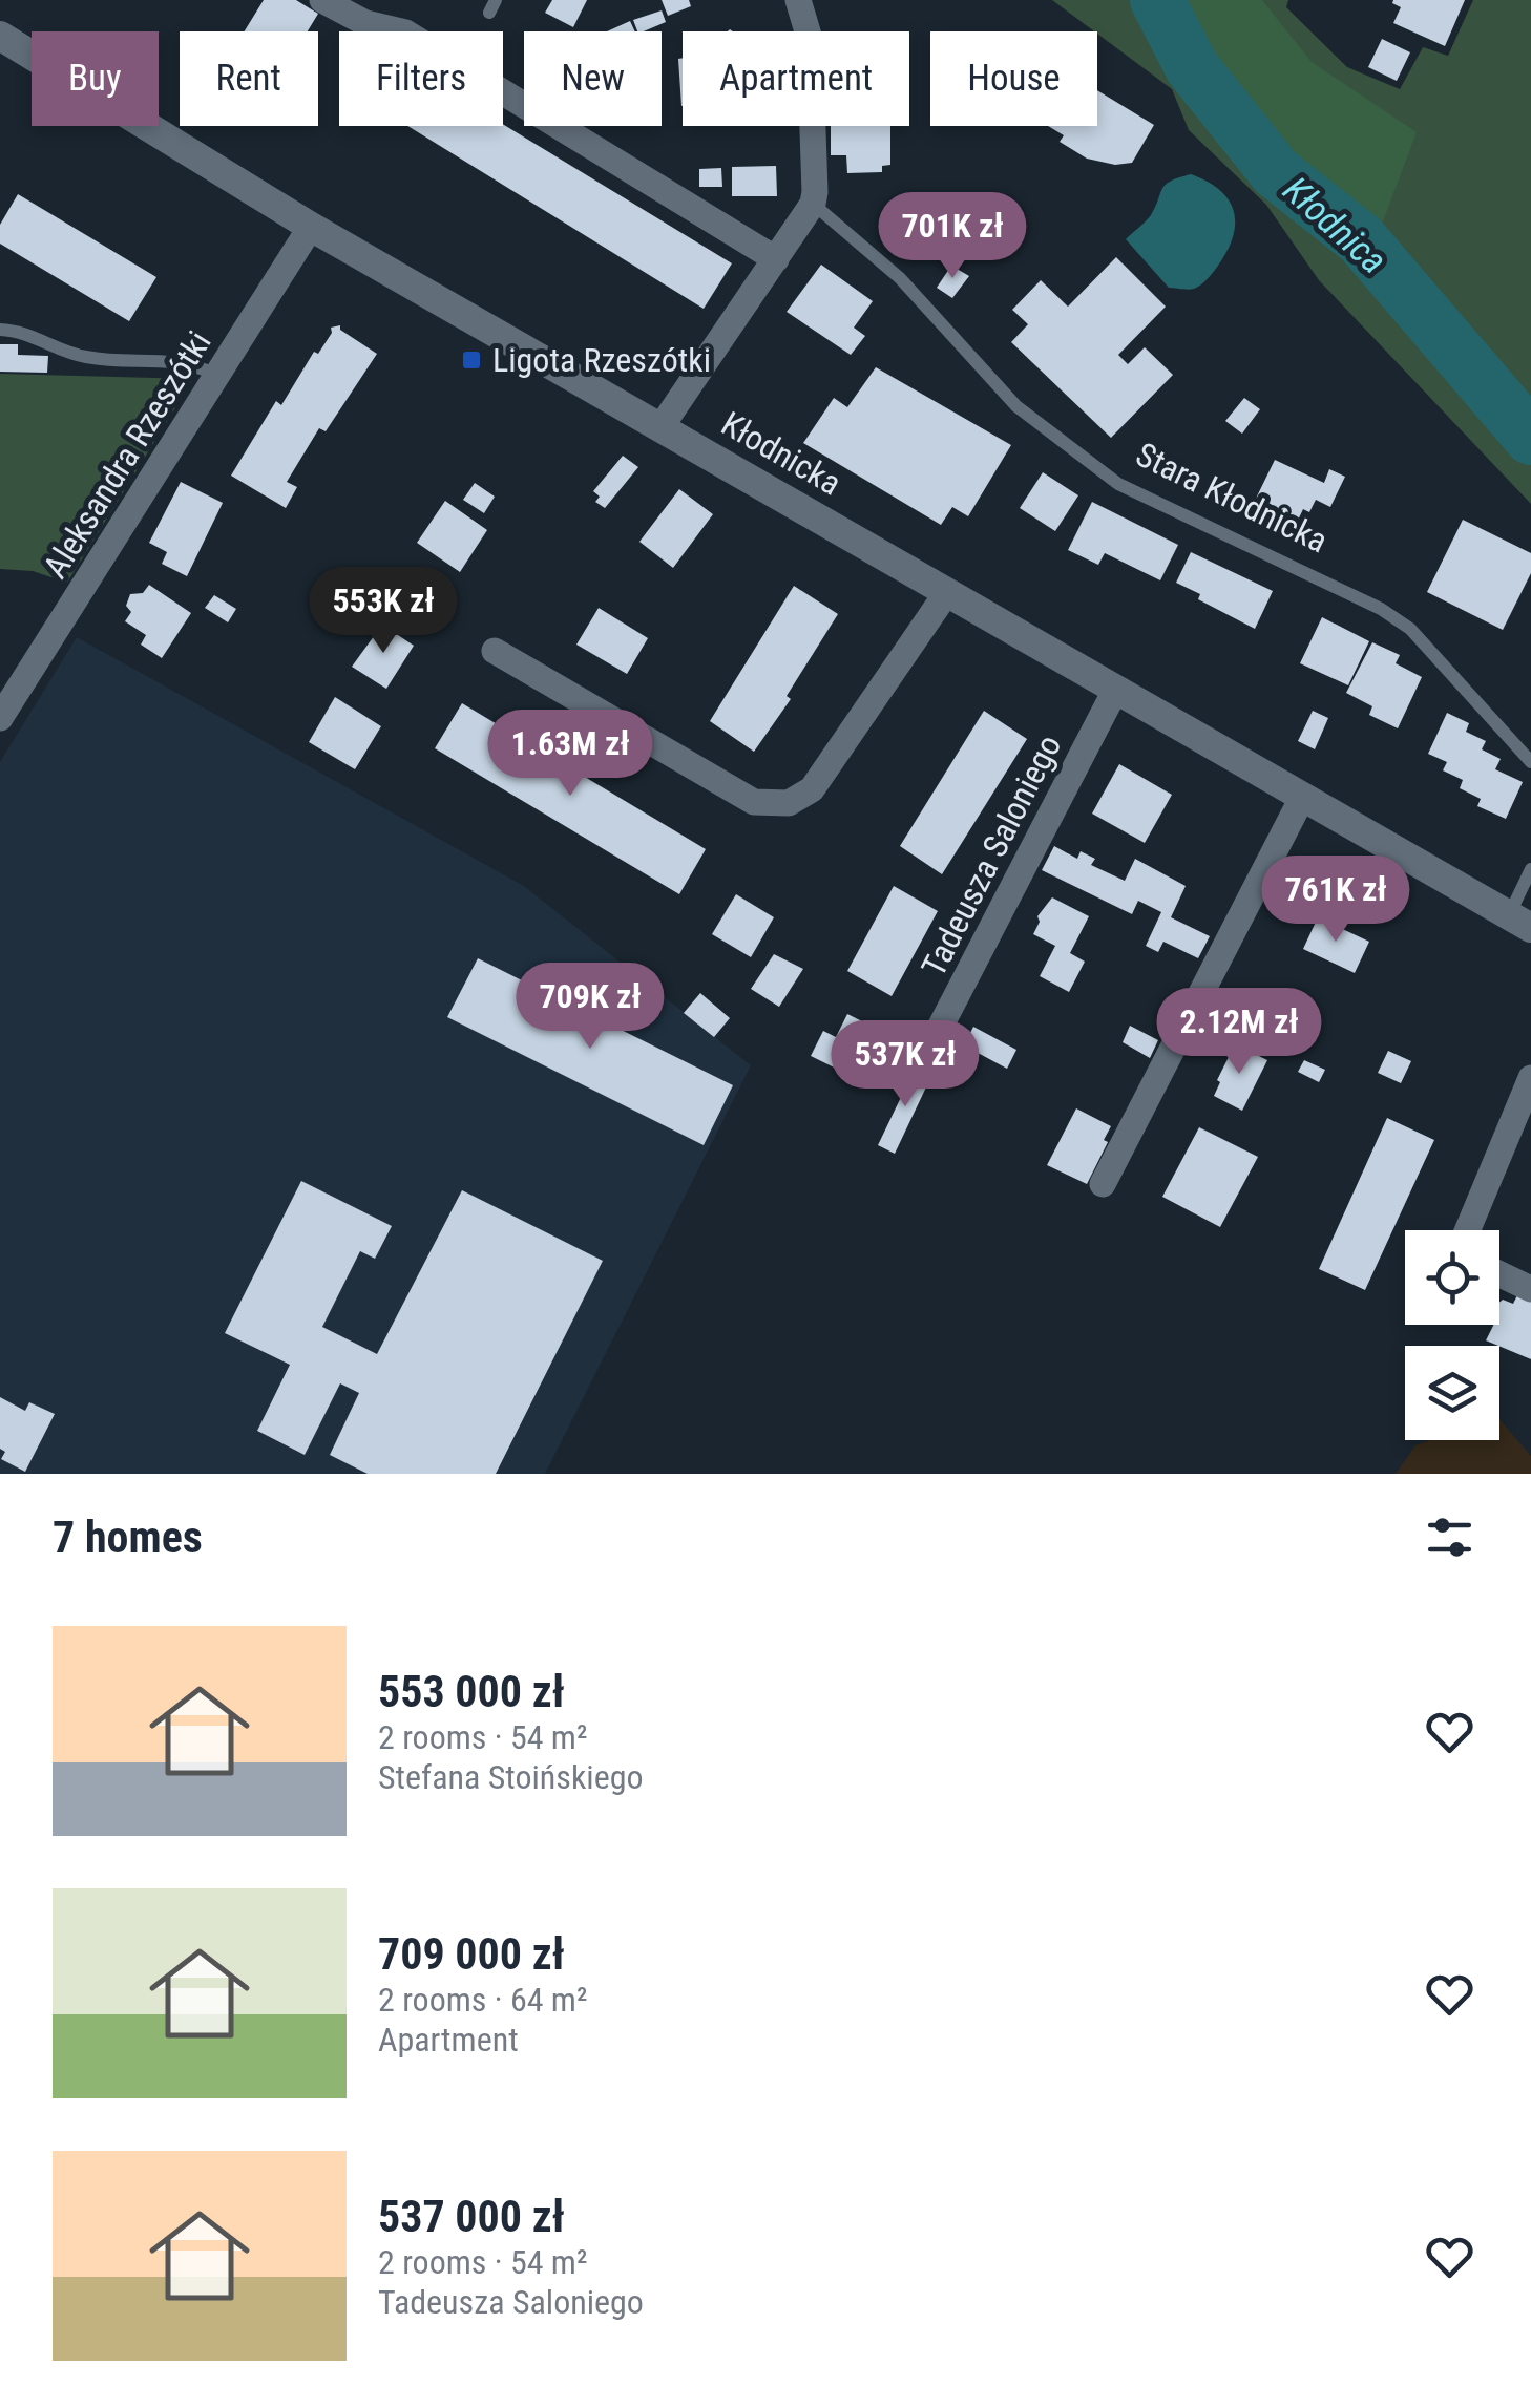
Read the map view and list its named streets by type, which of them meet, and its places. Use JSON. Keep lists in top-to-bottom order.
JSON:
{
  "streets": {
    "street": ["Kłodnicka", "Aleksandra Rzeszótki", "Tadeusza Saloniego"],
    "lane": ["Stara Kłodnicka"]
  },
  "crossings": [
    ["Kłodnicka", "Aleksandra Rzeszótki"],
    ["Kłodnicka", "Tadeusza Saloniego"]
  ],
  "water": ["Kłodnica"],
  "places": {
    "transit": ["Ligota Rzeszótki"]
  },
  "page": {
    "chip": [
      "Buy",
      "Rent",
      "Filters",
      "New",
      "Apartment",
      "House"
    ],
    "price": [
      "701K zł",
      "553K zł",
      "1.63M zł",
      "761K zł",
      "709K zł",
      "2.12M zł",
      "537K zł"
    ],
    "heading": "7 homes",
    "list": [
      {
        "name": "553 000 zł",
        "note": "2 rooms · 54 m² · Stefana Stoińskiego"
      },
      {
        "name": "709 000 zł",
        "note": "2 rooms · 64 m² · Apartment"
      },
      {
        "name": "537 000 zł",
        "note": "2 rooms · 54 m² · Tadeusza Saloniego"
      }
    ]
  }
}
